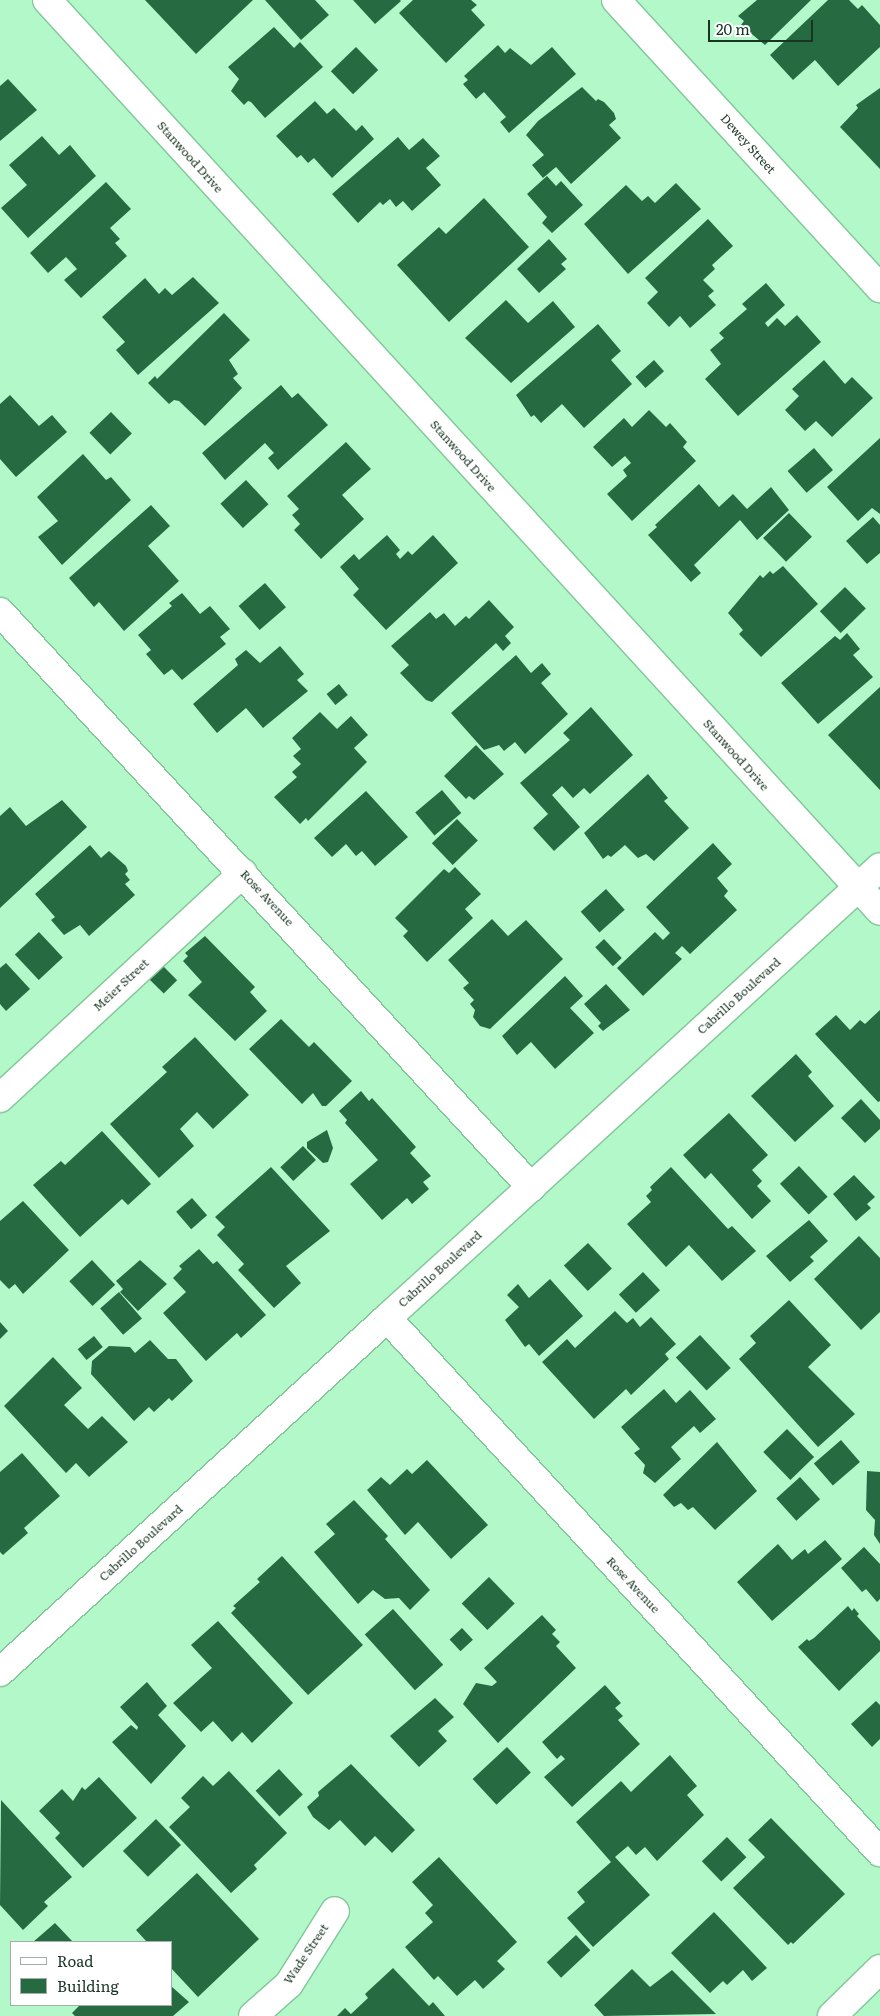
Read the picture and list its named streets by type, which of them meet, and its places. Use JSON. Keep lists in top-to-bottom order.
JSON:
{
  "streets": {
    "street": [
      "Dewey Street",
      "Stanwood Drive",
      "Rose Avenue",
      "Meier Street",
      "Cabrillo Boulevard",
      "Wade Street"
    ]
  },
  "crossings": [
    ["Stanwood Drive", "Cabrillo Boulevard"],
    ["Rose Avenue", "Meier Street"],
    ["Rose Avenue", "Cabrillo Boulevard"]
  ],
  "legend": ["Road", "Building"],
  "scale_bar": "20 m"
}
